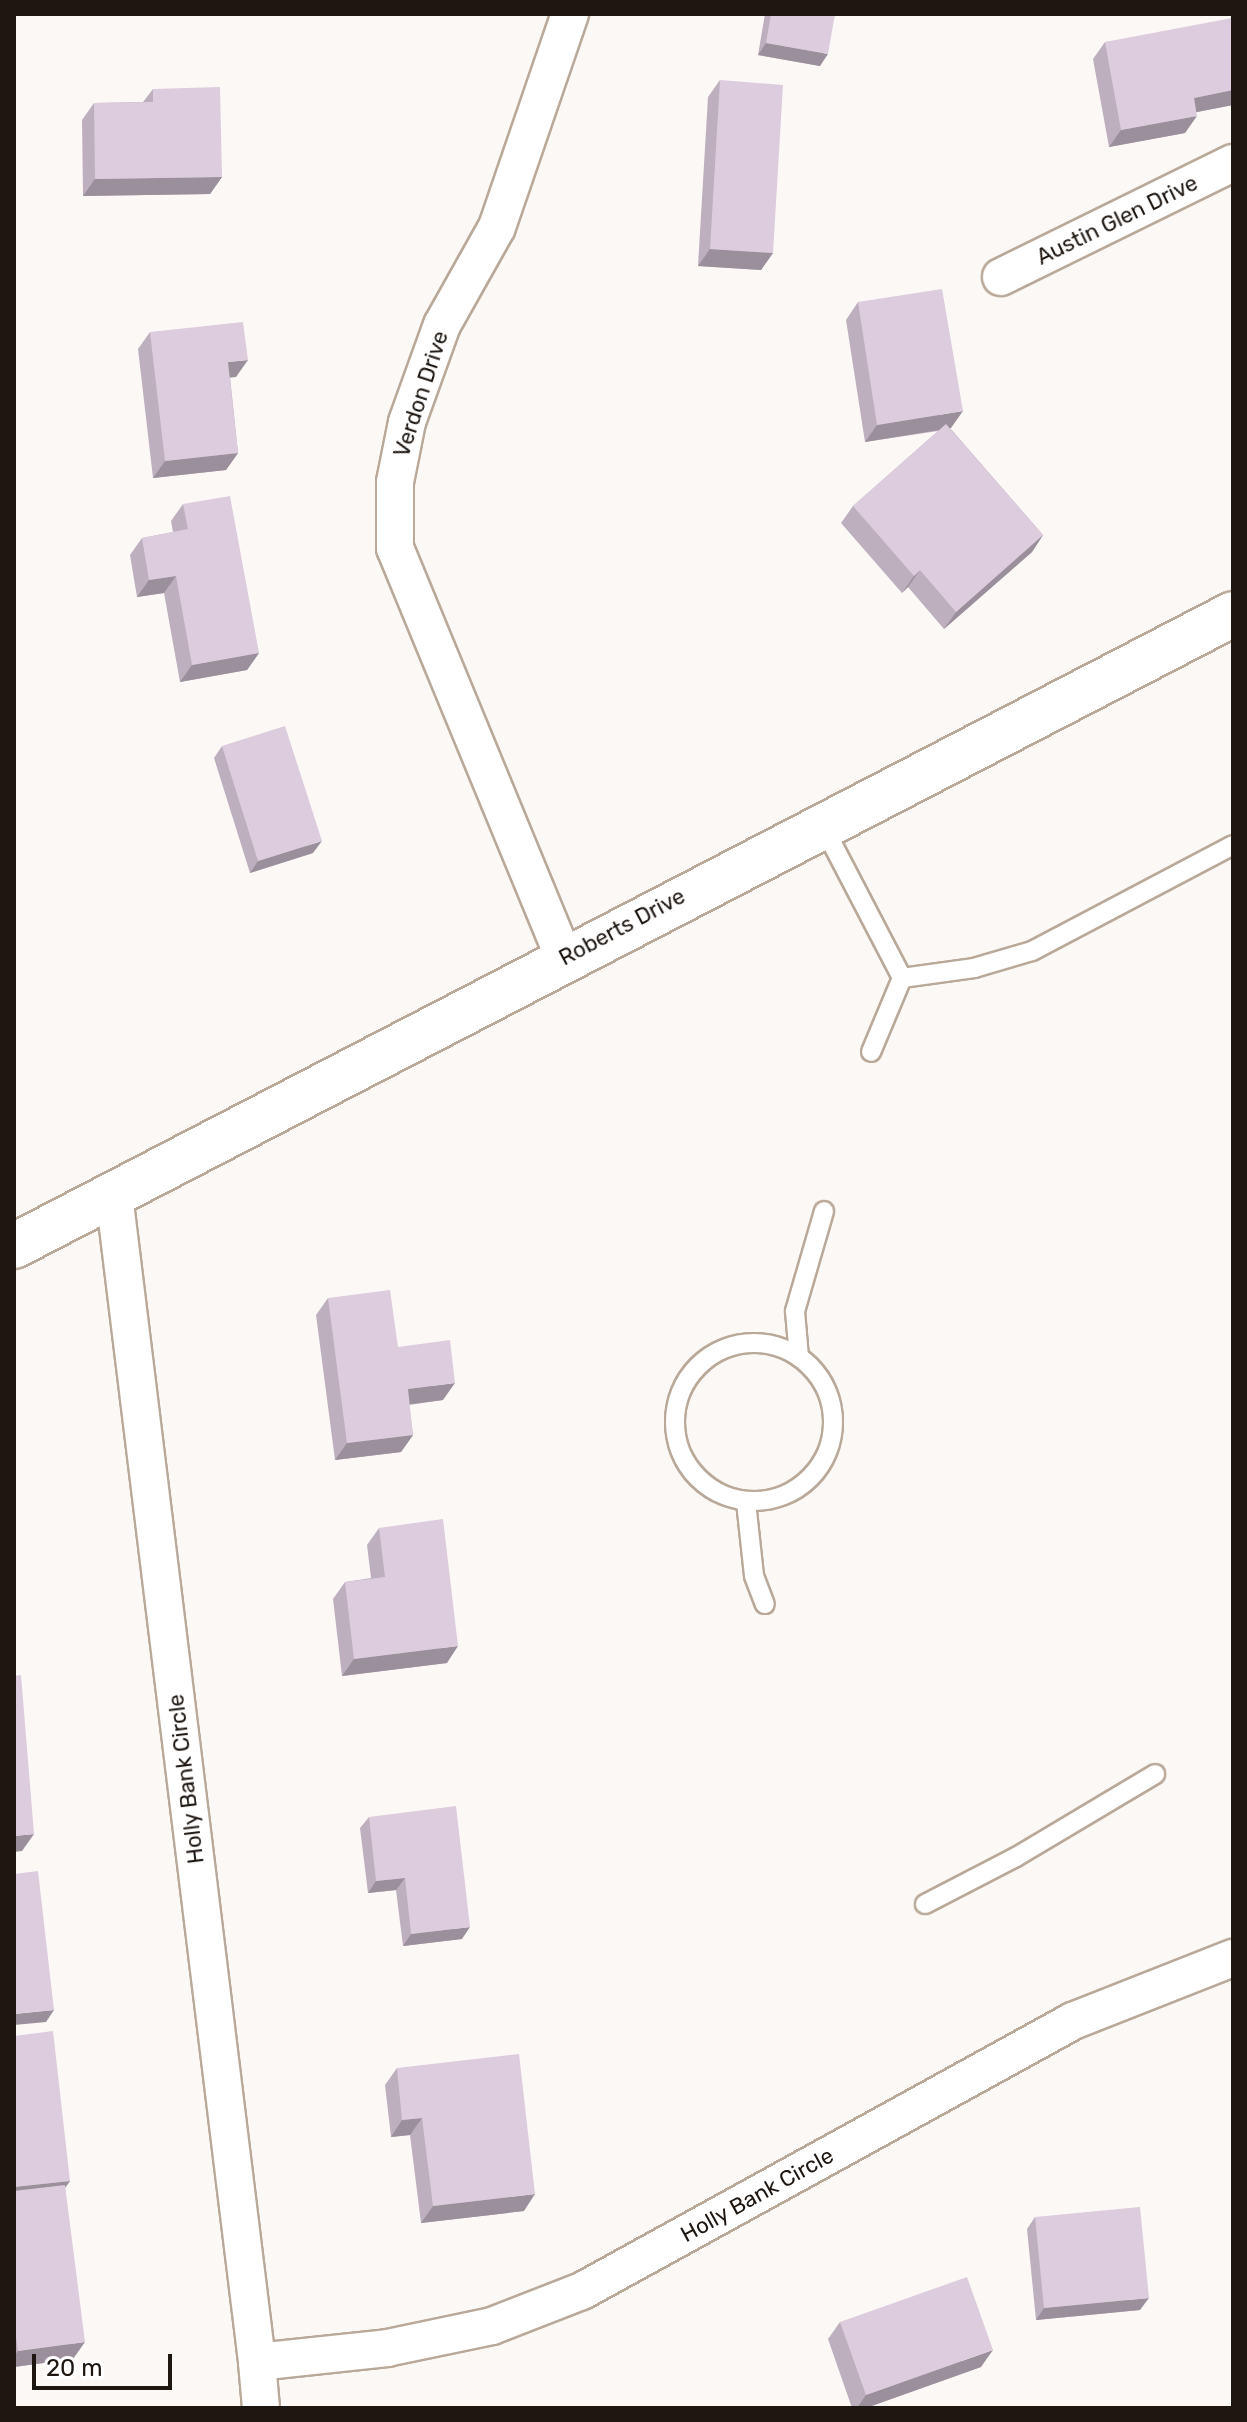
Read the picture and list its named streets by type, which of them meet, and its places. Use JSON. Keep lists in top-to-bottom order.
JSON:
{
  "streets": {
    "street": [
      "Austin Glen Drive",
      "Verdon Drive",
      "Roberts Drive",
      "Holly Bank Circle"
    ]
  },
  "crossings": [
    ["Verdon Drive", "Roberts Drive"],
    ["Roberts Drive", "Holly Bank Circle"]
  ],
  "scale_bar": "20 m"
}
